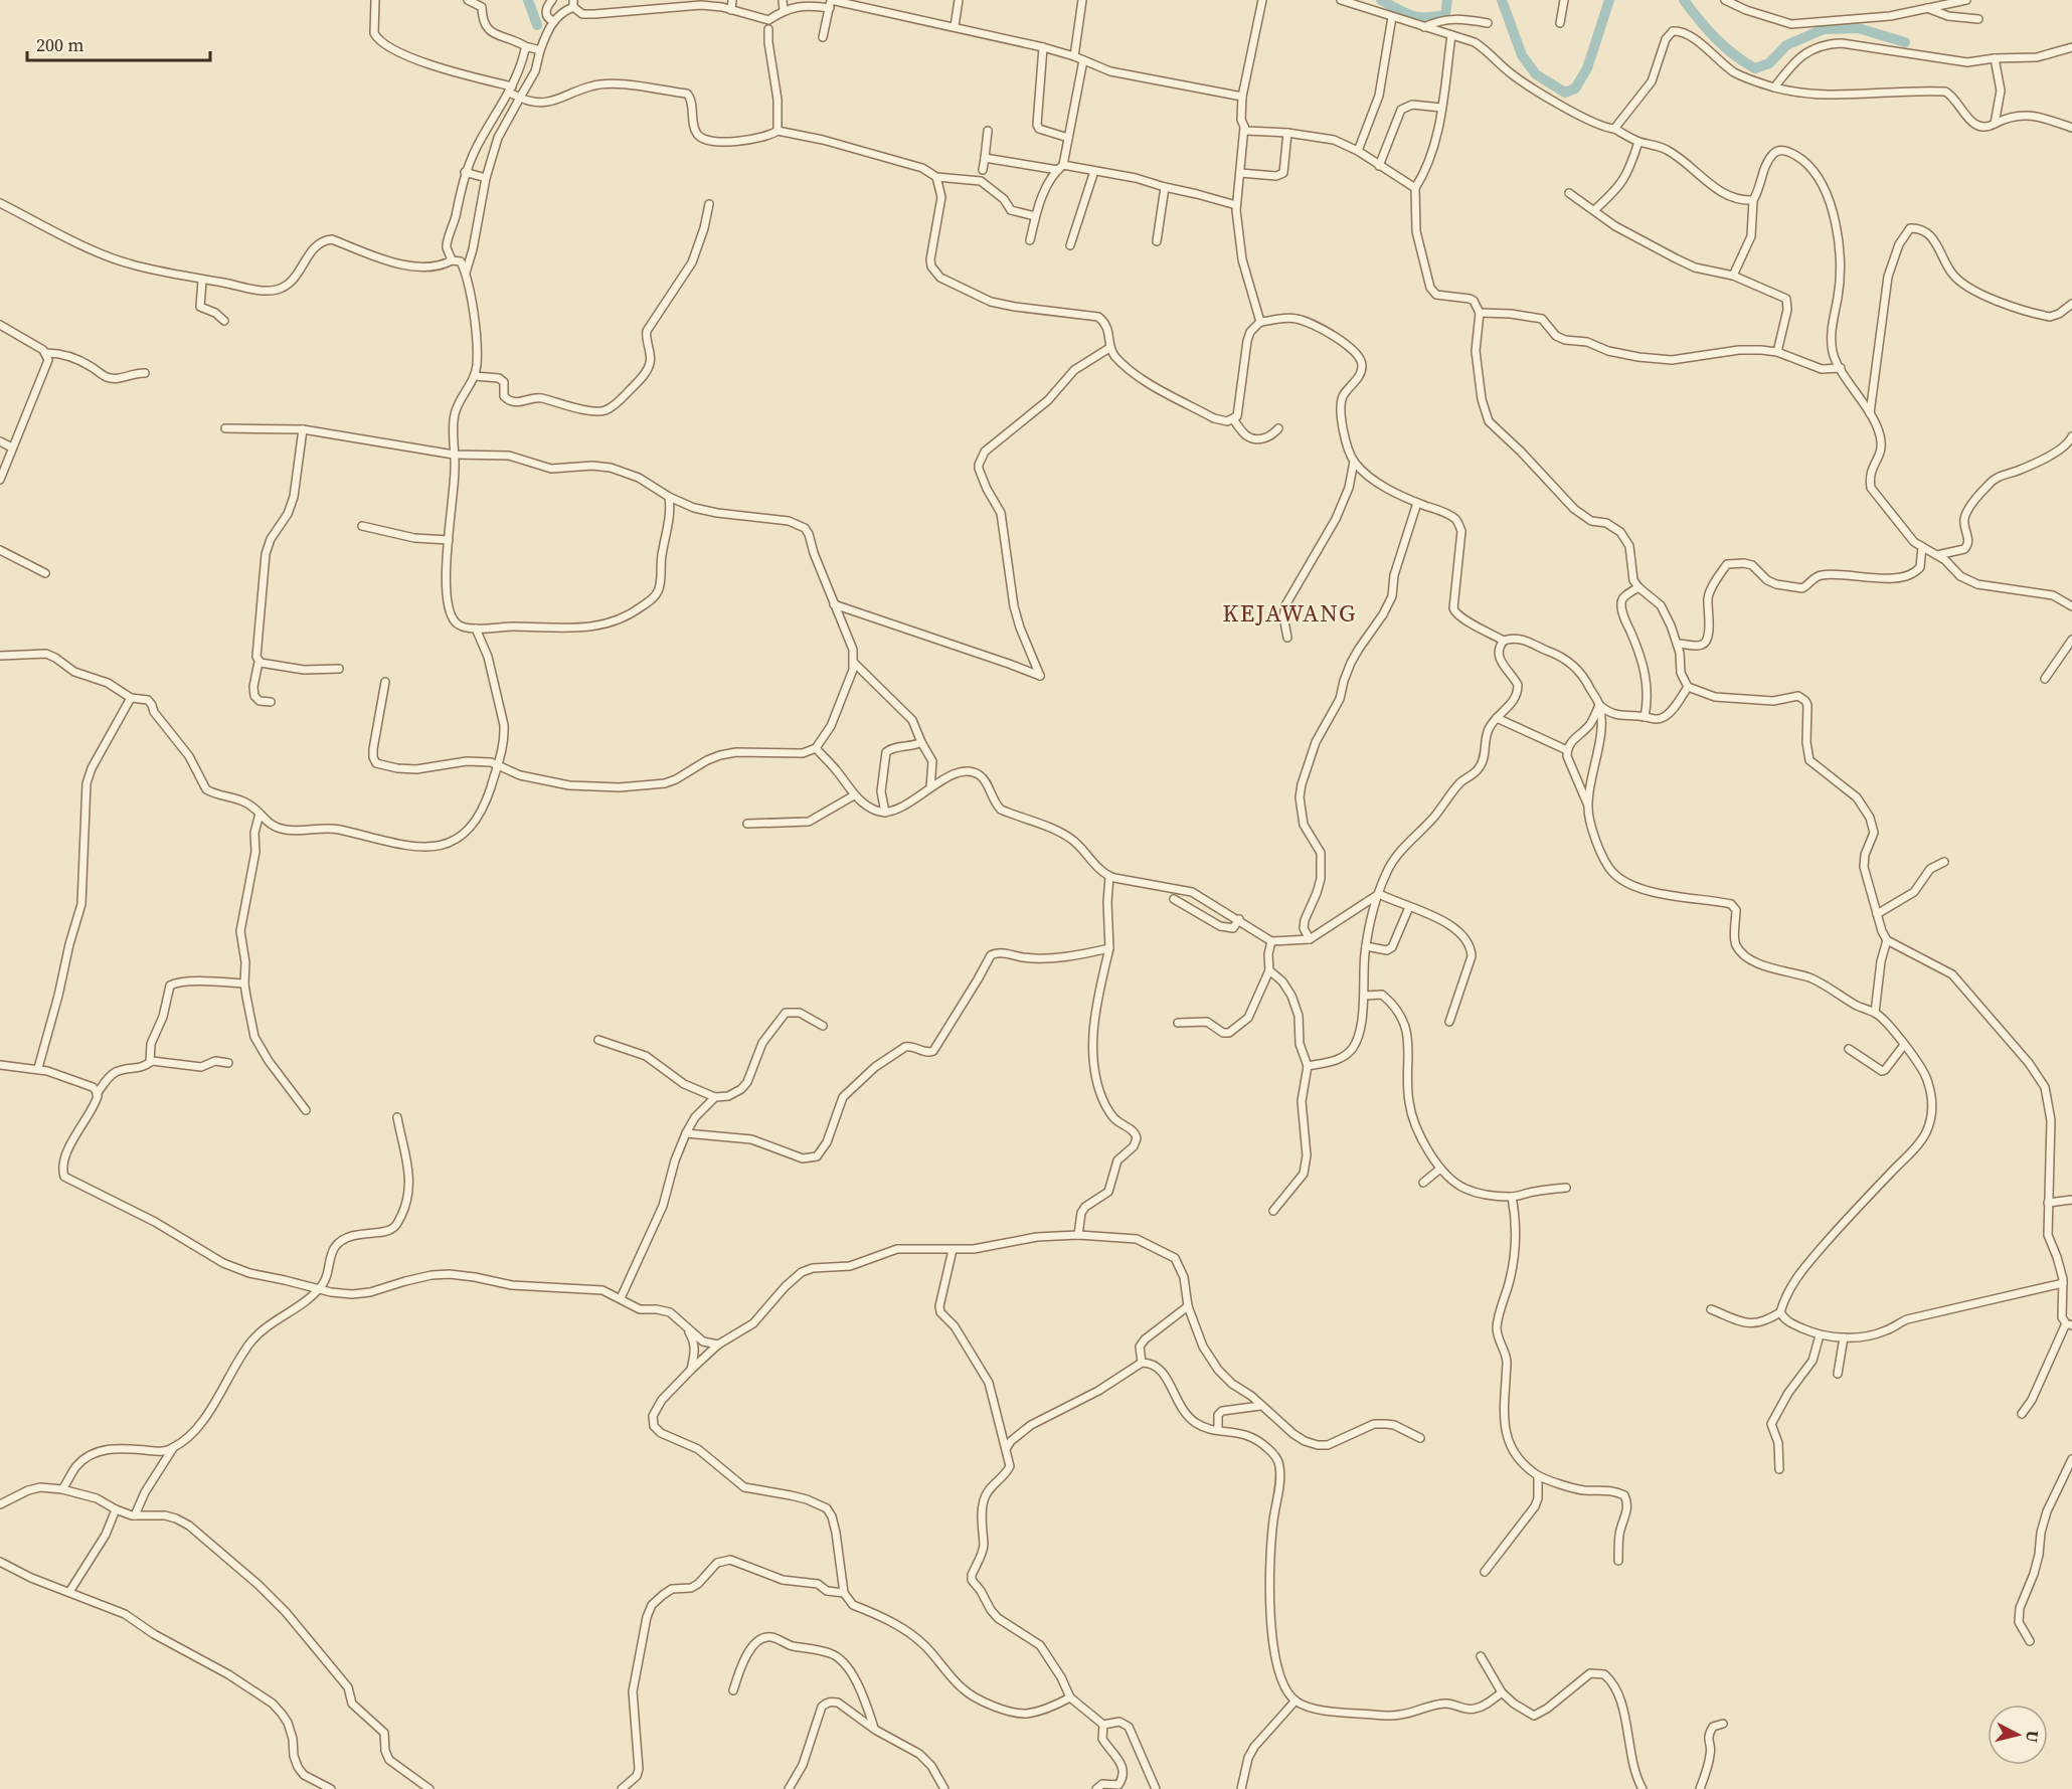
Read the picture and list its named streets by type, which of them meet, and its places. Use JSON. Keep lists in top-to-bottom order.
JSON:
{
  "districts": ["KEJAWANG"],
  "scale_bar": "200 m",
  "north": "right"
}
